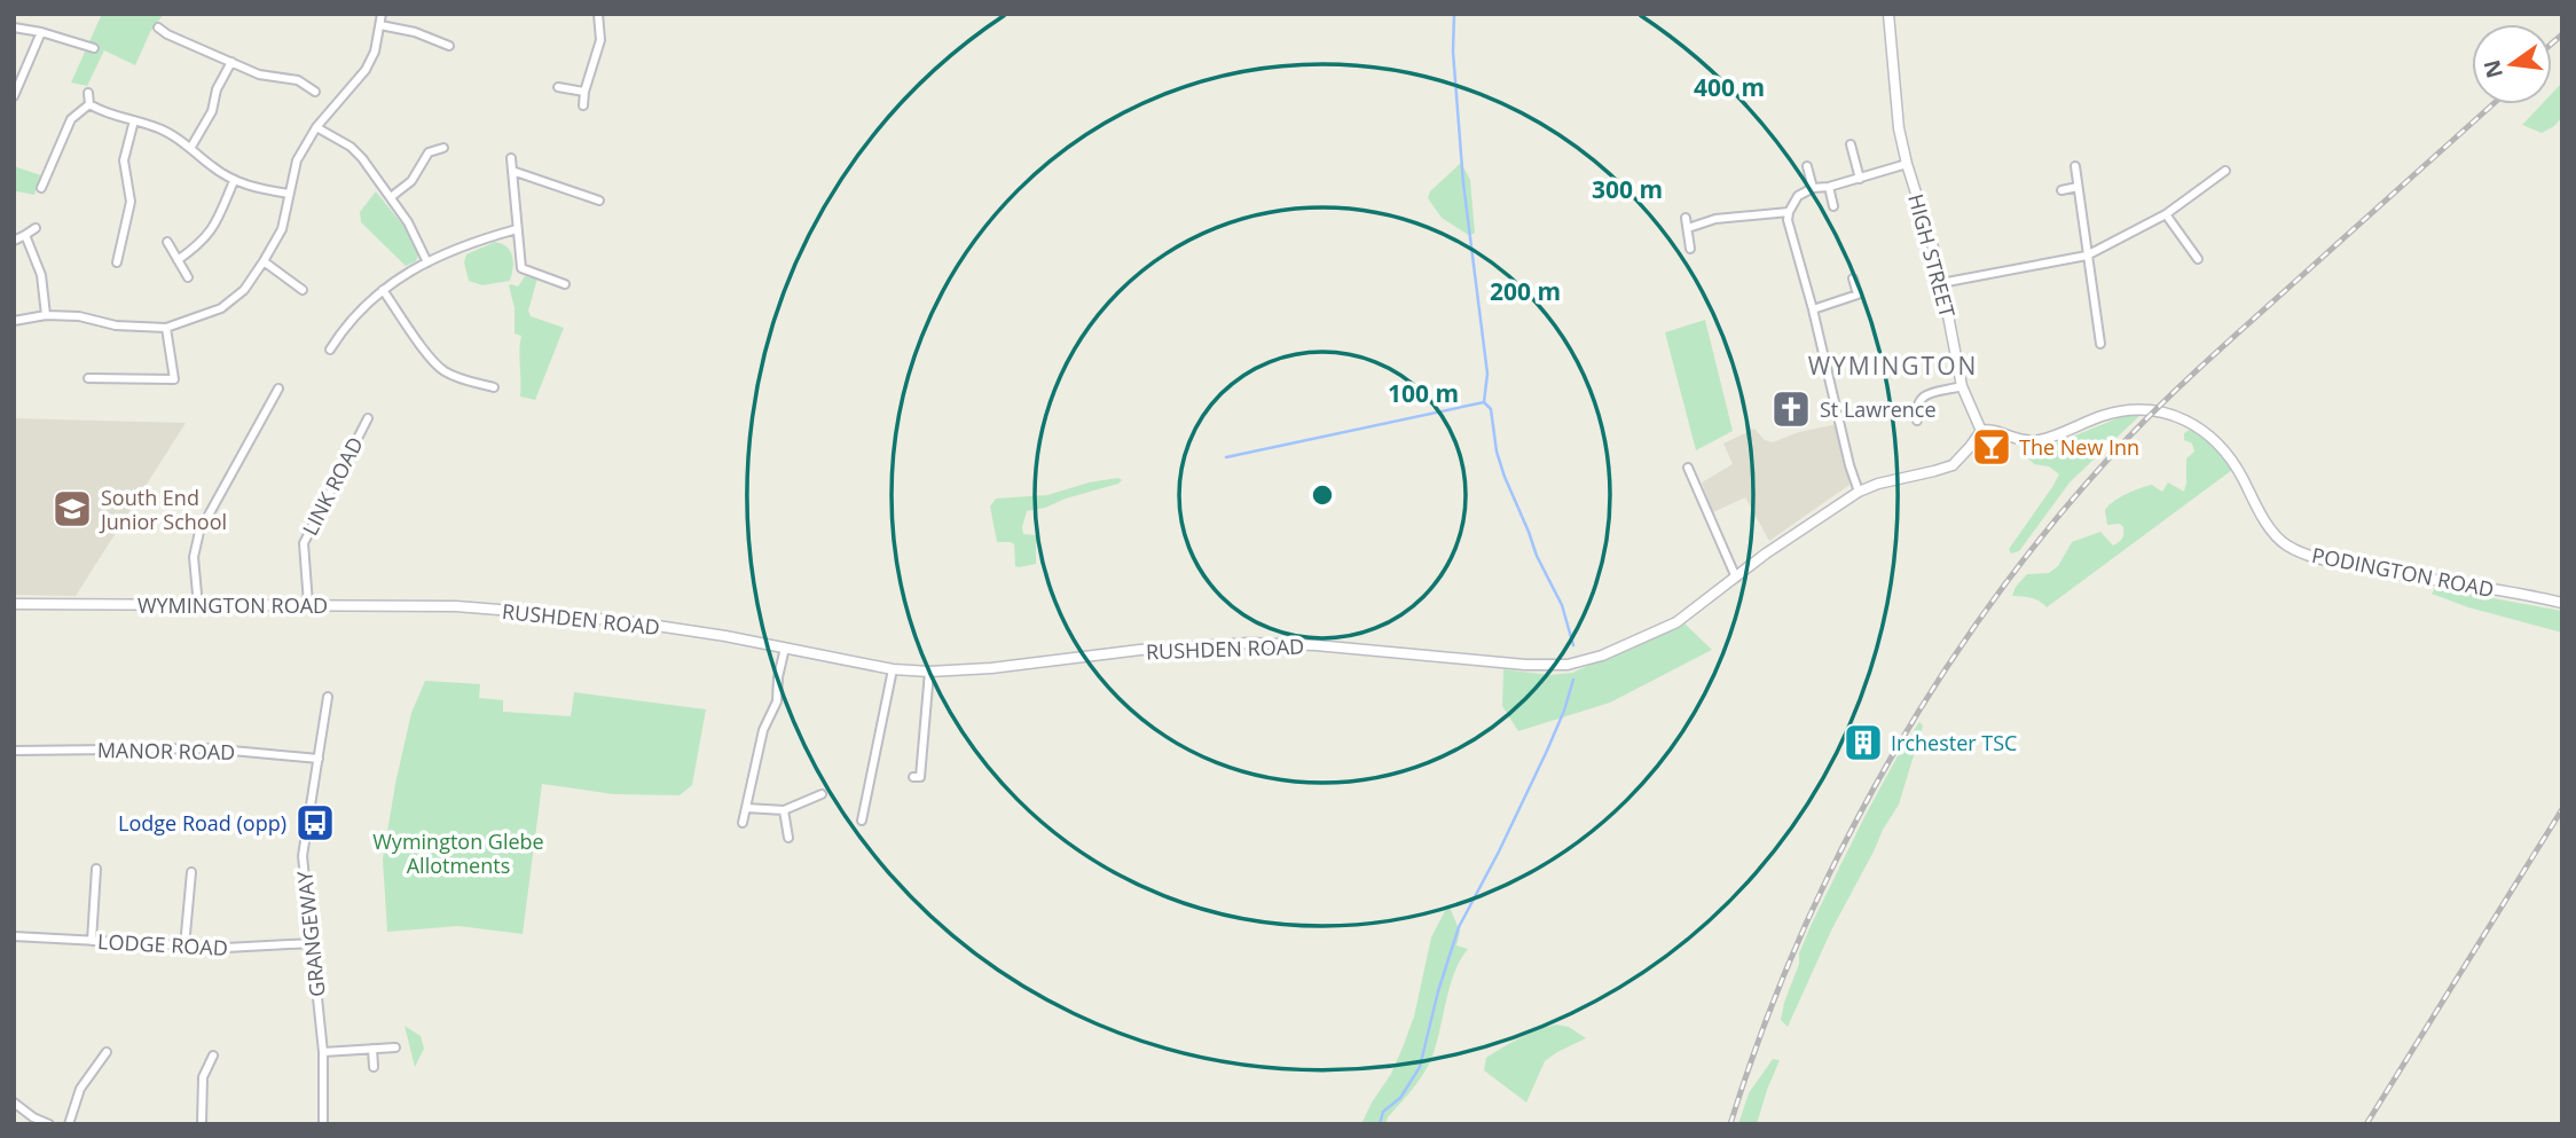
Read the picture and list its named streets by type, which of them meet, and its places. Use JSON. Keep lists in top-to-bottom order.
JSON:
{
  "streets": {
    "street": [
      "HIGH STREET",
      "LINK ROAD",
      "PODINGTON ROAD",
      "WYMINGTON ROAD",
      "RUSHDEN ROAD",
      "MANOR ROAD",
      "GRANGEWAY",
      "LODGE ROAD"
    ]
  },
  "crossings": [
    ["HIGH STREET", "PODINGTON ROAD"],
    ["HIGH STREET", "RUSHDEN ROAD"],
    ["LINK ROAD", "WYMINGTON ROAD"],
    ["PODINGTON ROAD", "RUSHDEN ROAD"],
    ["WYMINGTON ROAD", "RUSHDEN ROAD"],
    ["MANOR ROAD", "GRANGEWAY"],
    ["GRANGEWAY", "LODGE ROAD"]
  ],
  "districts": ["WYMINGTON"],
  "parks": ["Wymington Glebe Allotments"],
  "places": {
    "church": ["St Lawrence"],
    "bar": ["The New Inn"],
    "school or university": ["South End Junior School"],
    "building": ["Irchester TSC"],
    "bus stop": ["Lodge Road (opp)"]
  },
  "north": "left",
  "rings": [
    "400 m",
    "300 m",
    "200 m",
    "100 m"
  ]
}
